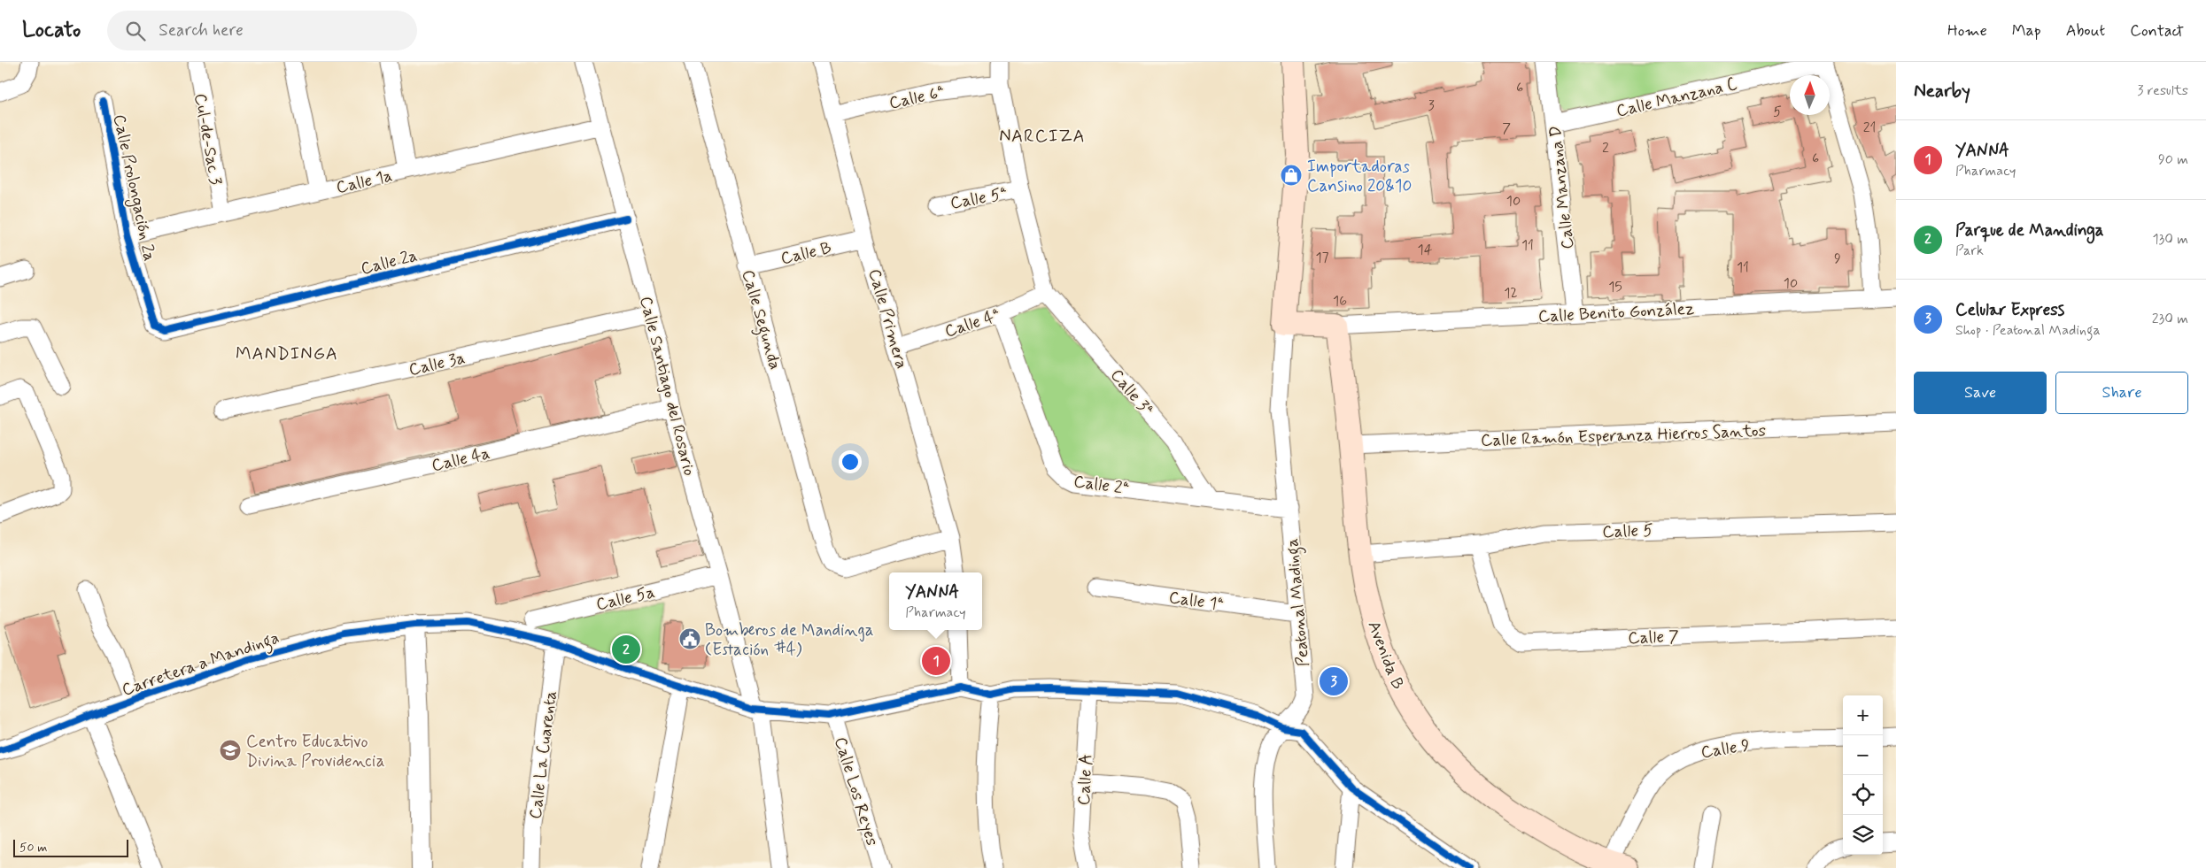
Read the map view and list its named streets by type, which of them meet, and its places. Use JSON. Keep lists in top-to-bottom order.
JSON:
{
  "streets": {
    "main road": ["Avenida B"],
    "street": [
      "Calle 6ª",
      "Calle Manzana C",
      "Cul-de-Sac 3",
      "Calle 1a",
      "Calle Prolongación 2a",
      "Calle Manzana D",
      "Calle 5ª",
      "Calle B",
      "Calle 2a",
      "Calle Benito González",
      "Calle Primera",
      "Calle Segunda",
      "Calle 4ª",
      "Calle 3a",
      "Calle Santiago del Rosario",
      "Calle 3ª",
      "Calle Ramón Esperanza Hierros Santos",
      "Calle 4a",
      "Calle 2ª",
      "Calle 5",
      "Calle 5a",
      "Calle 1ª",
      "Peatonal Madinga",
      "Calle 7",
      "Carretera a Mandinga",
      "Calle 9",
      "Calle La Cuarenta",
      "Calle A",
      "Calle Los Reyes"
    ]
  },
  "crossings": [
    ["Calle 6ª", "Calle Primera"],
    ["Calle Manzana C", "Calle Manzana D"],
    ["Cul-de-Sac 3", "Calle 1a"],
    ["Calle 1a", "Calle Prolongación 2a"],
    ["Calle 1a", "Calle Santiago del Rosario"],
    ["Calle Prolongación 2a", "Calle 2a"],
    ["Calle Manzana D", "Calle Benito González"],
    ["Calle B", "Calle Primera"],
    ["Calle B", "Calle Segunda"],
    ["Calle 2a", "Calle Santiago del Rosario"],
    ["Calle Benito González", "Avenida B"],
    ["Calle Primera", "Calle Segunda"],
    ["Calle Primera", "Calle 4ª"],
    ["Calle 4ª", "Calle 3ª"],
    ["Calle 4ª", "Calle 2ª"],
    ["Calle 3a", "Calle Santiago del Rosario"],
    ["Calle Santiago del Rosario", "Calle 4a"],
    ["Calle Santiago del Rosario", "Calle 5a"],
    ["Calle 3ª", "Calle 2ª"],
    ["Calle Ramón Esperanza Hierros Santos", "Avenida B"],
    ["Calle 2ª", "Peatonal Madinga"],
    ["Calle 5", "Calle 7"],
    ["Calle 5", "Avenida B"],
    ["Calle 1ª", "Peatonal Madinga"],
    ["Avenida B", "Calle 9"]
  ],
  "districts": ["NARCIZA", "MANDINGA"],
  "places": {
    "shop": ["Importadoras Cansino 20&10"],
    "public building": ["Bomberos de Mandinga (Estación #4)"],
    "school or university": ["Centro Educativo Divina Providencia"]
  },
  "house_numbers": [
    "6",
    "3",
    "5",
    "21",
    "7",
    "2",
    "6",
    "10",
    "11",
    "14",
    "17",
    "9",
    "11",
    "10",
    "15",
    "12",
    "16"
  ],
  "scale_bar": "50 m",
  "north": "top",
  "page": {
    "header": "Locato",
    "search": "Search here",
    "nav": [
      "Home",
      "Map",
      "About",
      "Contact"
    ],
    "heading": ["Nearby", "3 results"],
    "list": [
      {
        "mark": "1",
        "name": "YANNA",
        "note": "Pharmacy",
        "value": "90 m"
      },
      {
        "mark": "2",
        "name": "Parque de Mandinga",
        "note": "Park",
        "value": "130 m"
      },
      {
        "mark": "3",
        "name": "Celular Express",
        "note": "Shop · Peatonal Madinga",
        "value": "230 m"
      }
    ],
    "buttons": ["Save", "Share"],
    "popup": ["YANNA", "Pharmacy"],
    "pins": ["2", "1", "3"],
    "map_buttons": ["+", "−"],
    "scale": "50 m"
  }
}
